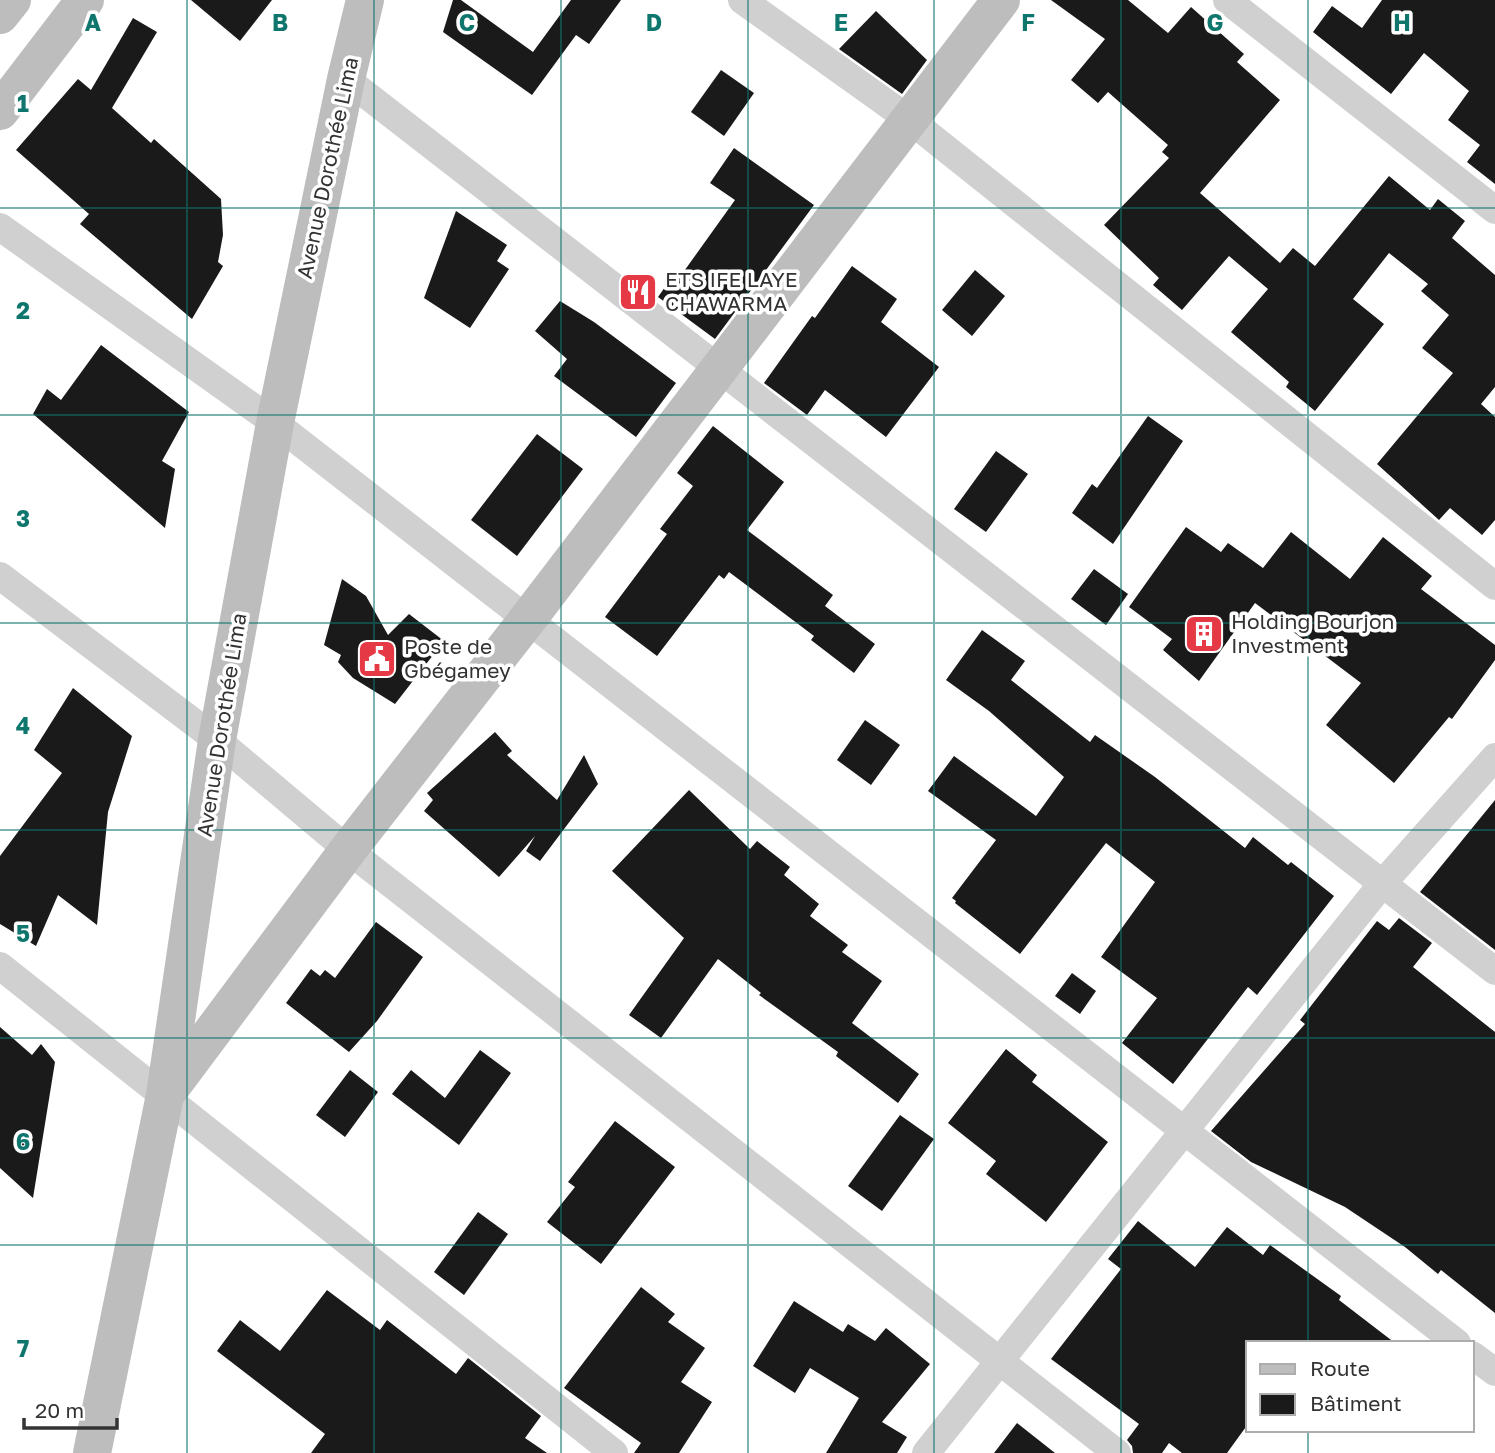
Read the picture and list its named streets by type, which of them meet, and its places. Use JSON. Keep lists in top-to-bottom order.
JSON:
{
  "streets": {
    "main road": ["Avenue Dorothée Lima"]
  },
  "places": {
    "restaurant": ["ETS IFE LAYE CHAWARMA"],
    "building": ["Holding Bourjon Investment"],
    "public building": ["Poste de Gbégamey"]
  },
  "legend": ["Route", "Bâtiment"],
  "scale_bar": "20 m",
  "grid": {
    "columns": [
      "A",
      "B",
      "C",
      "D",
      "E",
      "F",
      "G",
      "H"
    ],
    "rows": [
      "1",
      "2",
      "3",
      "4",
      "5",
      "6",
      "7"
    ]
  }
}
